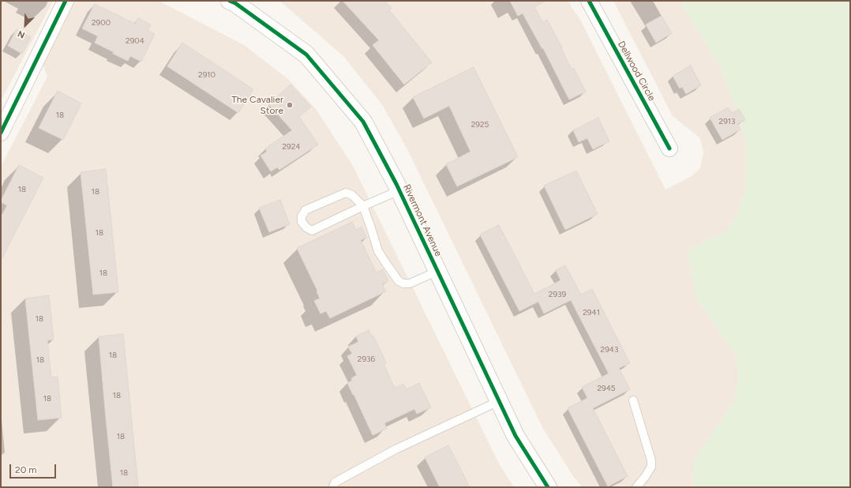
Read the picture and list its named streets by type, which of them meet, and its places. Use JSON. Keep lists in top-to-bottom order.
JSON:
{
  "streets": {
    "main road": ["Rivermont Avenue"],
    "street": ["Dellwood Circle"]
  },
  "places": ["The Cavalier Store"],
  "house_numbers": [
    "2900",
    "2904",
    "2910",
    "18",
    "2913",
    "2925",
    "2924",
    "18",
    "18",
    "18",
    "18",
    "2939",
    "2941",
    "18",
    "2943",
    "18",
    "2936",
    "18",
    "2945",
    "18",
    "18",
    "18",
    "18"
  ],
  "scale_bar": "20 m",
  "north": "bottom left"
}
